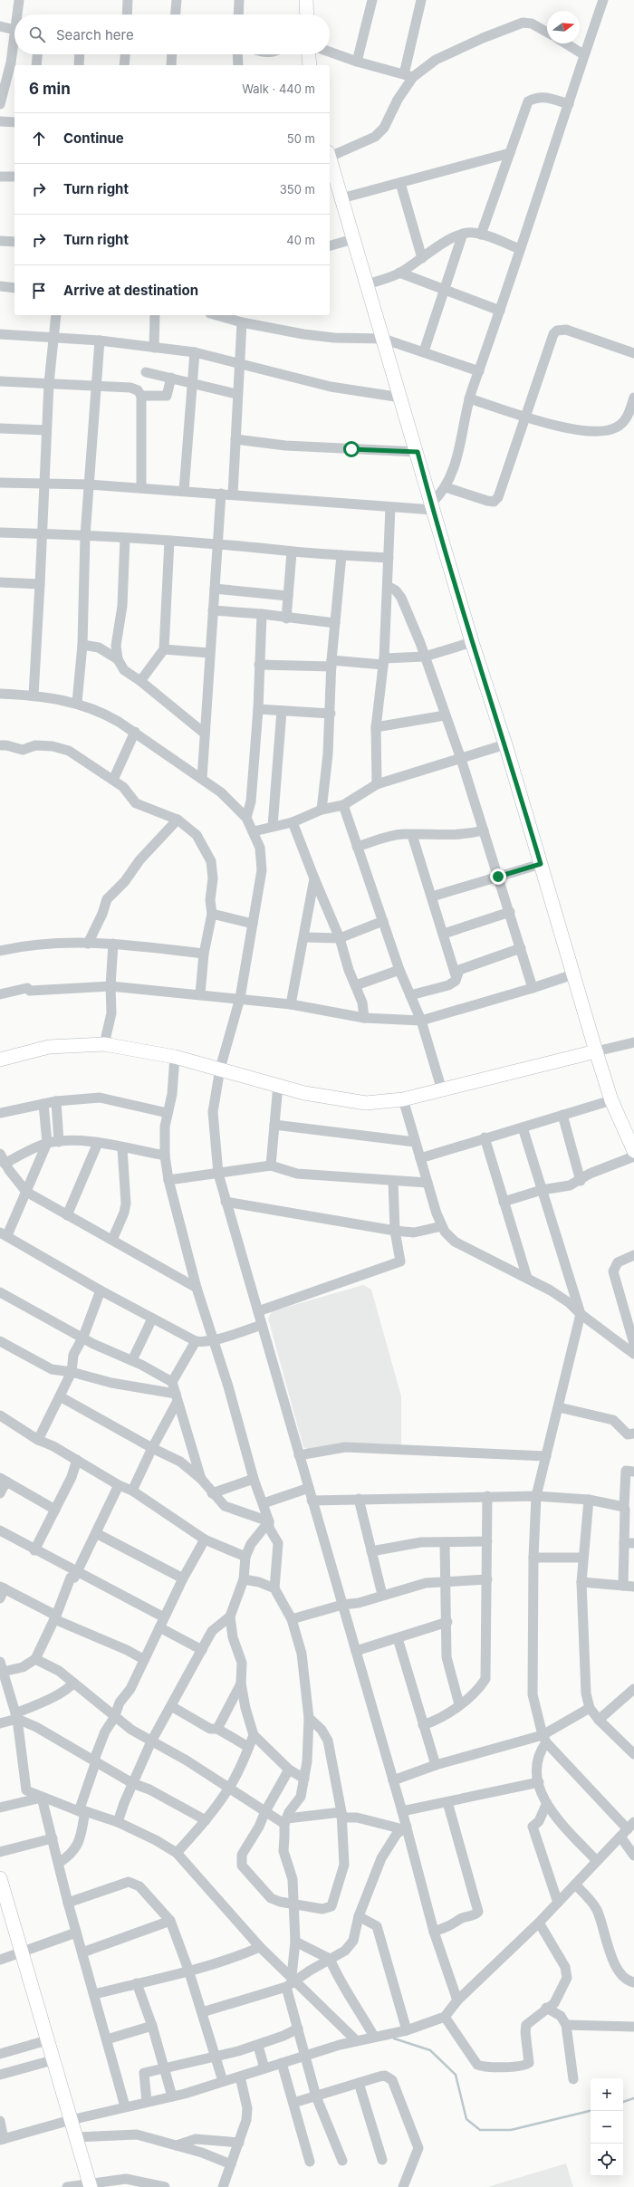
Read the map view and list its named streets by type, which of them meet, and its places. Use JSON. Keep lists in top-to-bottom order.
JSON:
{
  "north": "right",
  "page": {
    "search": "Search here",
    "heading": ["6 min", "Walk · 440 m"],
    "list": [
      ["Continue", "50 m"],
      ["Turn right", "350 m"],
      ["Turn right", "40 m"],
      "Arrive at destination"
    ],
    "map_buttons": ["+", "−"]
  }
}
